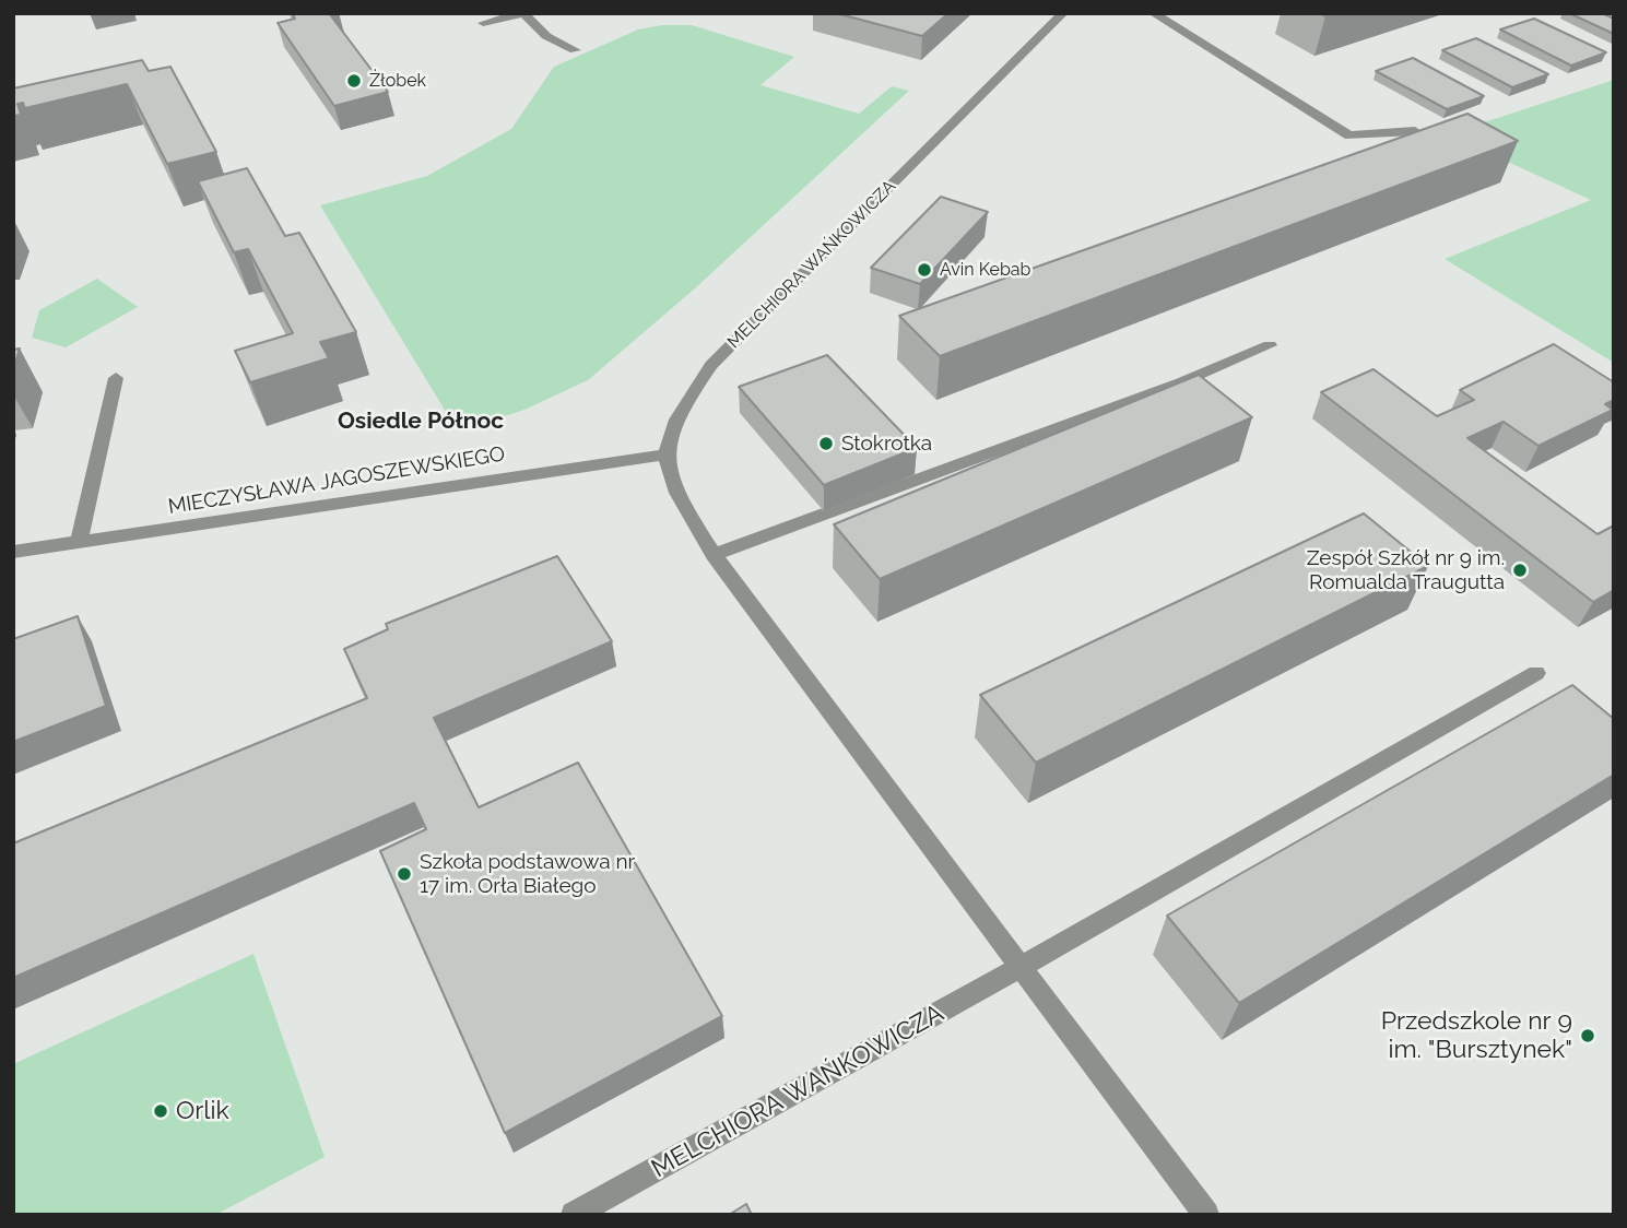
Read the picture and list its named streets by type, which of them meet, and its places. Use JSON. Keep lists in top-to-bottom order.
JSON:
{
  "streets": {
    "street": ["MELCHIORA WAŃKOWICZA", "MIECZYSŁAWA JAGOSZEWSKIEGO"]
  },
  "crossings": [
    ["MELCHIORA WAŃKOWICZA", "MIECZYSŁAWA JAGOSZEWSKIEGO"]
  ],
  "districts": ["Osiedle Północ"],
  "places": [
    "Żłobek",
    "Avin Kebab",
    "Stokrotka",
    "Zespół Szkół nr 9 im. Romualda Traugutta",
    "Szkoła podstawowa nr 17 im. Orła Białego",
    "Przedszkole nr 9 im. \"Bursztynek\"",
    "Orlik"
  ]
}
